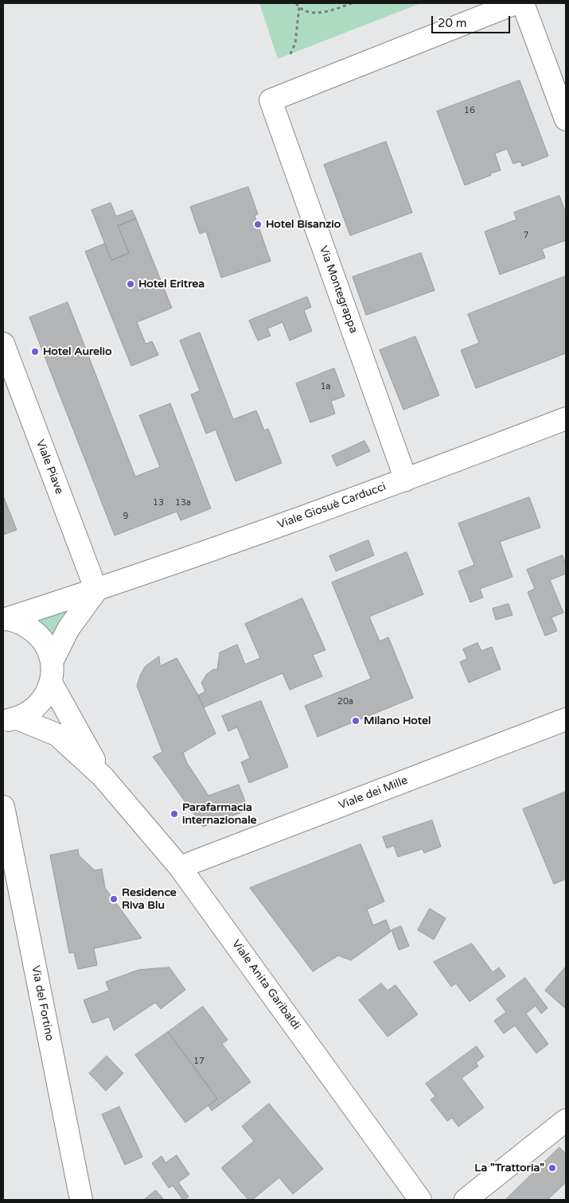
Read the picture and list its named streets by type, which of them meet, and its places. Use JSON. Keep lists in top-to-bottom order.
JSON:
{
  "streets": {
    "street": [
      "Via Montegrappa",
      "Viale Piave",
      "Viale Giosuè Carducci",
      "Viale dei Mille",
      "Viale Anita Garibaldi",
      "Via del Fortino"
    ]
  },
  "crossings": [
    ["Via Montegrappa", "Viale Giosuè Carducci"],
    ["Viale Piave", "Viale Giosuè Carducci"],
    ["Viale Giosuè Carducci", "Viale Anita Garibaldi"],
    ["Viale dei Mille", "Viale Anita Garibaldi"]
  ],
  "places": [
    "Hotel Bisanzio",
    "Hotel Eritrea",
    "Hotel Aurelio",
    "Milano Hotel",
    "Parafarmacia internazionale",
    "Residence Riva Blu",
    "La \"Trattoria\""
  ],
  "house_numbers": [
    "16",
    "7",
    "1a",
    "13",
    "13a",
    "9",
    "20a",
    "17"
  ],
  "scale_bar": "20 m"
}
